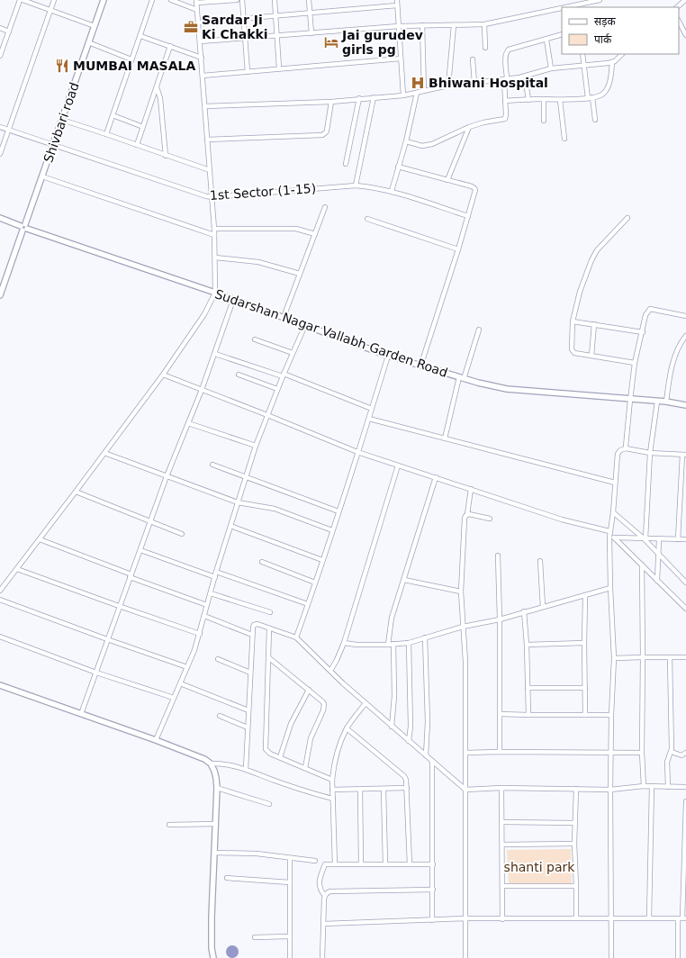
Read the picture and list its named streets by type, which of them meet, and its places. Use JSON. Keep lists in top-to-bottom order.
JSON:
{
  "streets": {
    "street": ["Shivbari road", "1st Sector (1-15)", "Sudarshan Nagar Vallabh Garden Road"]
  },
  "crossings": [
    ["Shivbari road", "1st Sector (1-15)"],
    ["Shivbari road", "Sudarshan Nagar Vallabh Garden Road"]
  ],
  "parks": ["shanti park"],
  "places": {
    "office": ["Sardar Ji Ki Chakki"],
    "hotel": ["Jai gurudev girls pg"],
    "restaurant": ["MUMBAI MASALA"],
    "hospital": ["Bhiwani Hospital"]
  },
  "legend": ["सड़क", "पार्क"]
}
